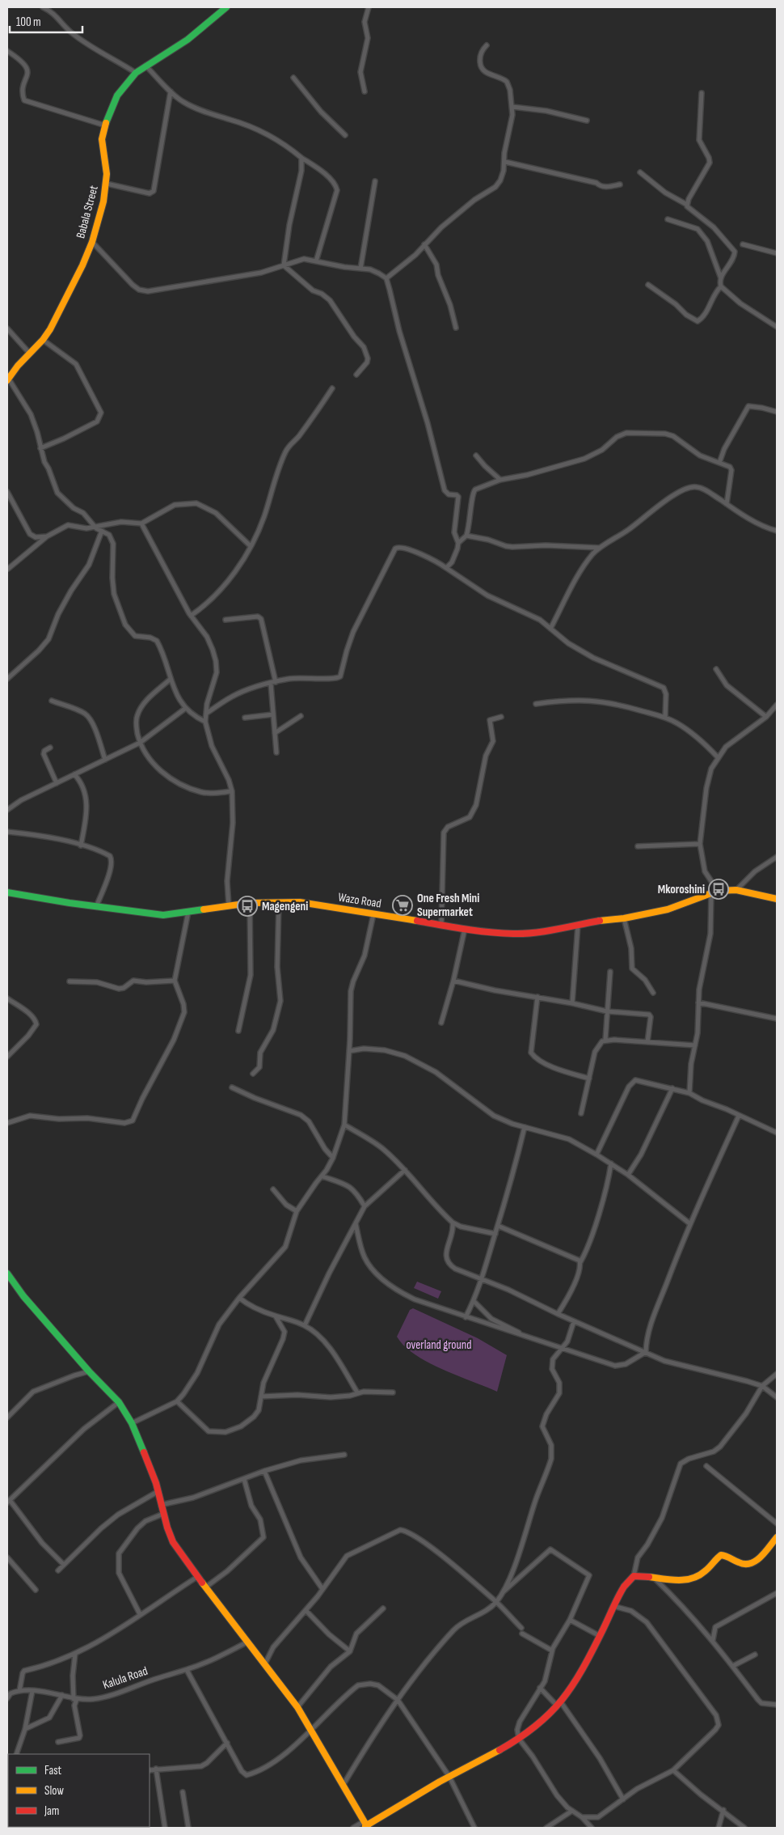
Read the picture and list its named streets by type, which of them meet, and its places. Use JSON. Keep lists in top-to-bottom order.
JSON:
{
  "streets": {
    "street": ["Babala Street", "Wazo Road", "Kalula Road"]
  },
  "parks": ["overland ground"],
  "places": {
    "bus stop": ["Mkoroshini", "Magengeni"],
    "supermarket": ["One Fresh Mini Supermarket"]
  },
  "legend": ["Fast", "Slow", "Jam"],
  "scale_bar": "100 m"
}
